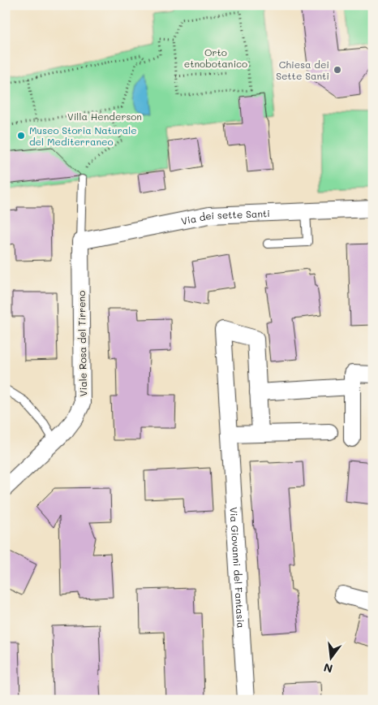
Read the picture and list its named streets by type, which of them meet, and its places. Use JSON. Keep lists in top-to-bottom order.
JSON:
{
  "streets": {
    "street": ["Via dei sette Santi", "Viale Rosa del Tirreno", "Via Giovanni del Fantasia"]
  },
  "crossings": [
    ["Via dei sette Santi", "Viale Rosa del Tirreno"]
  ],
  "parks": ["Orto etnobotanico", "Villa Henderson"],
  "places": ["Chiesa dei Sette Santi", "Museo Storia Naturale del Mediterraneo"],
  "north": "bottom"
}
